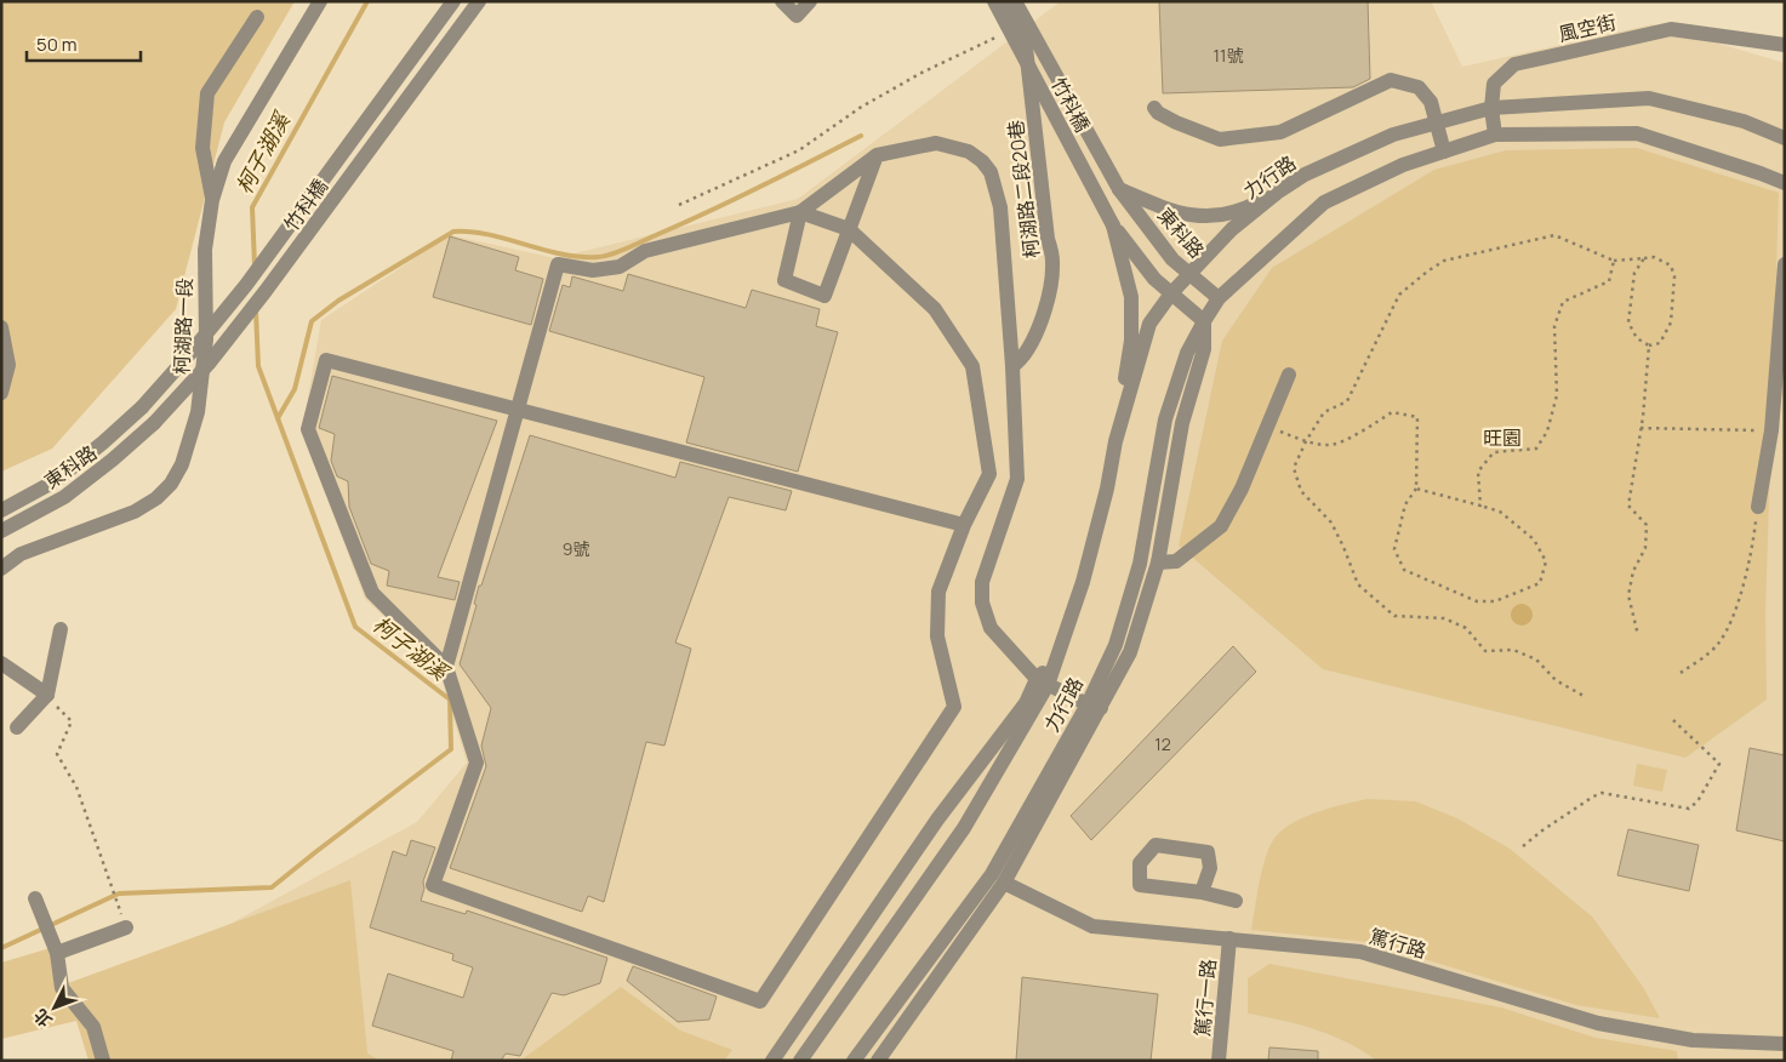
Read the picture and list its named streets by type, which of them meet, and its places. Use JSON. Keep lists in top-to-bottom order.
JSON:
{
  "streets": {
    "street": [
      "風空街",
      "竹科橋",
      "力行路",
      "柯湖路二段20巷",
      "東科路",
      "柯湖路一段",
      "篤行路",
      "篤行一路"
    ]
  },
  "crossings": [
    ["風空街", "力行路"],
    ["竹科橋", "東科路"],
    ["力行路", "東科路"],
    ["力行路", "篤行路"],
    ["篤行路", "篤行一路"]
  ],
  "water": ["柯子湖溪"],
  "parks": ["旺園"],
  "house_numbers": ["11號", "9號", "12"],
  "scale_bar": "50 m",
  "north": "bottom left"
}
